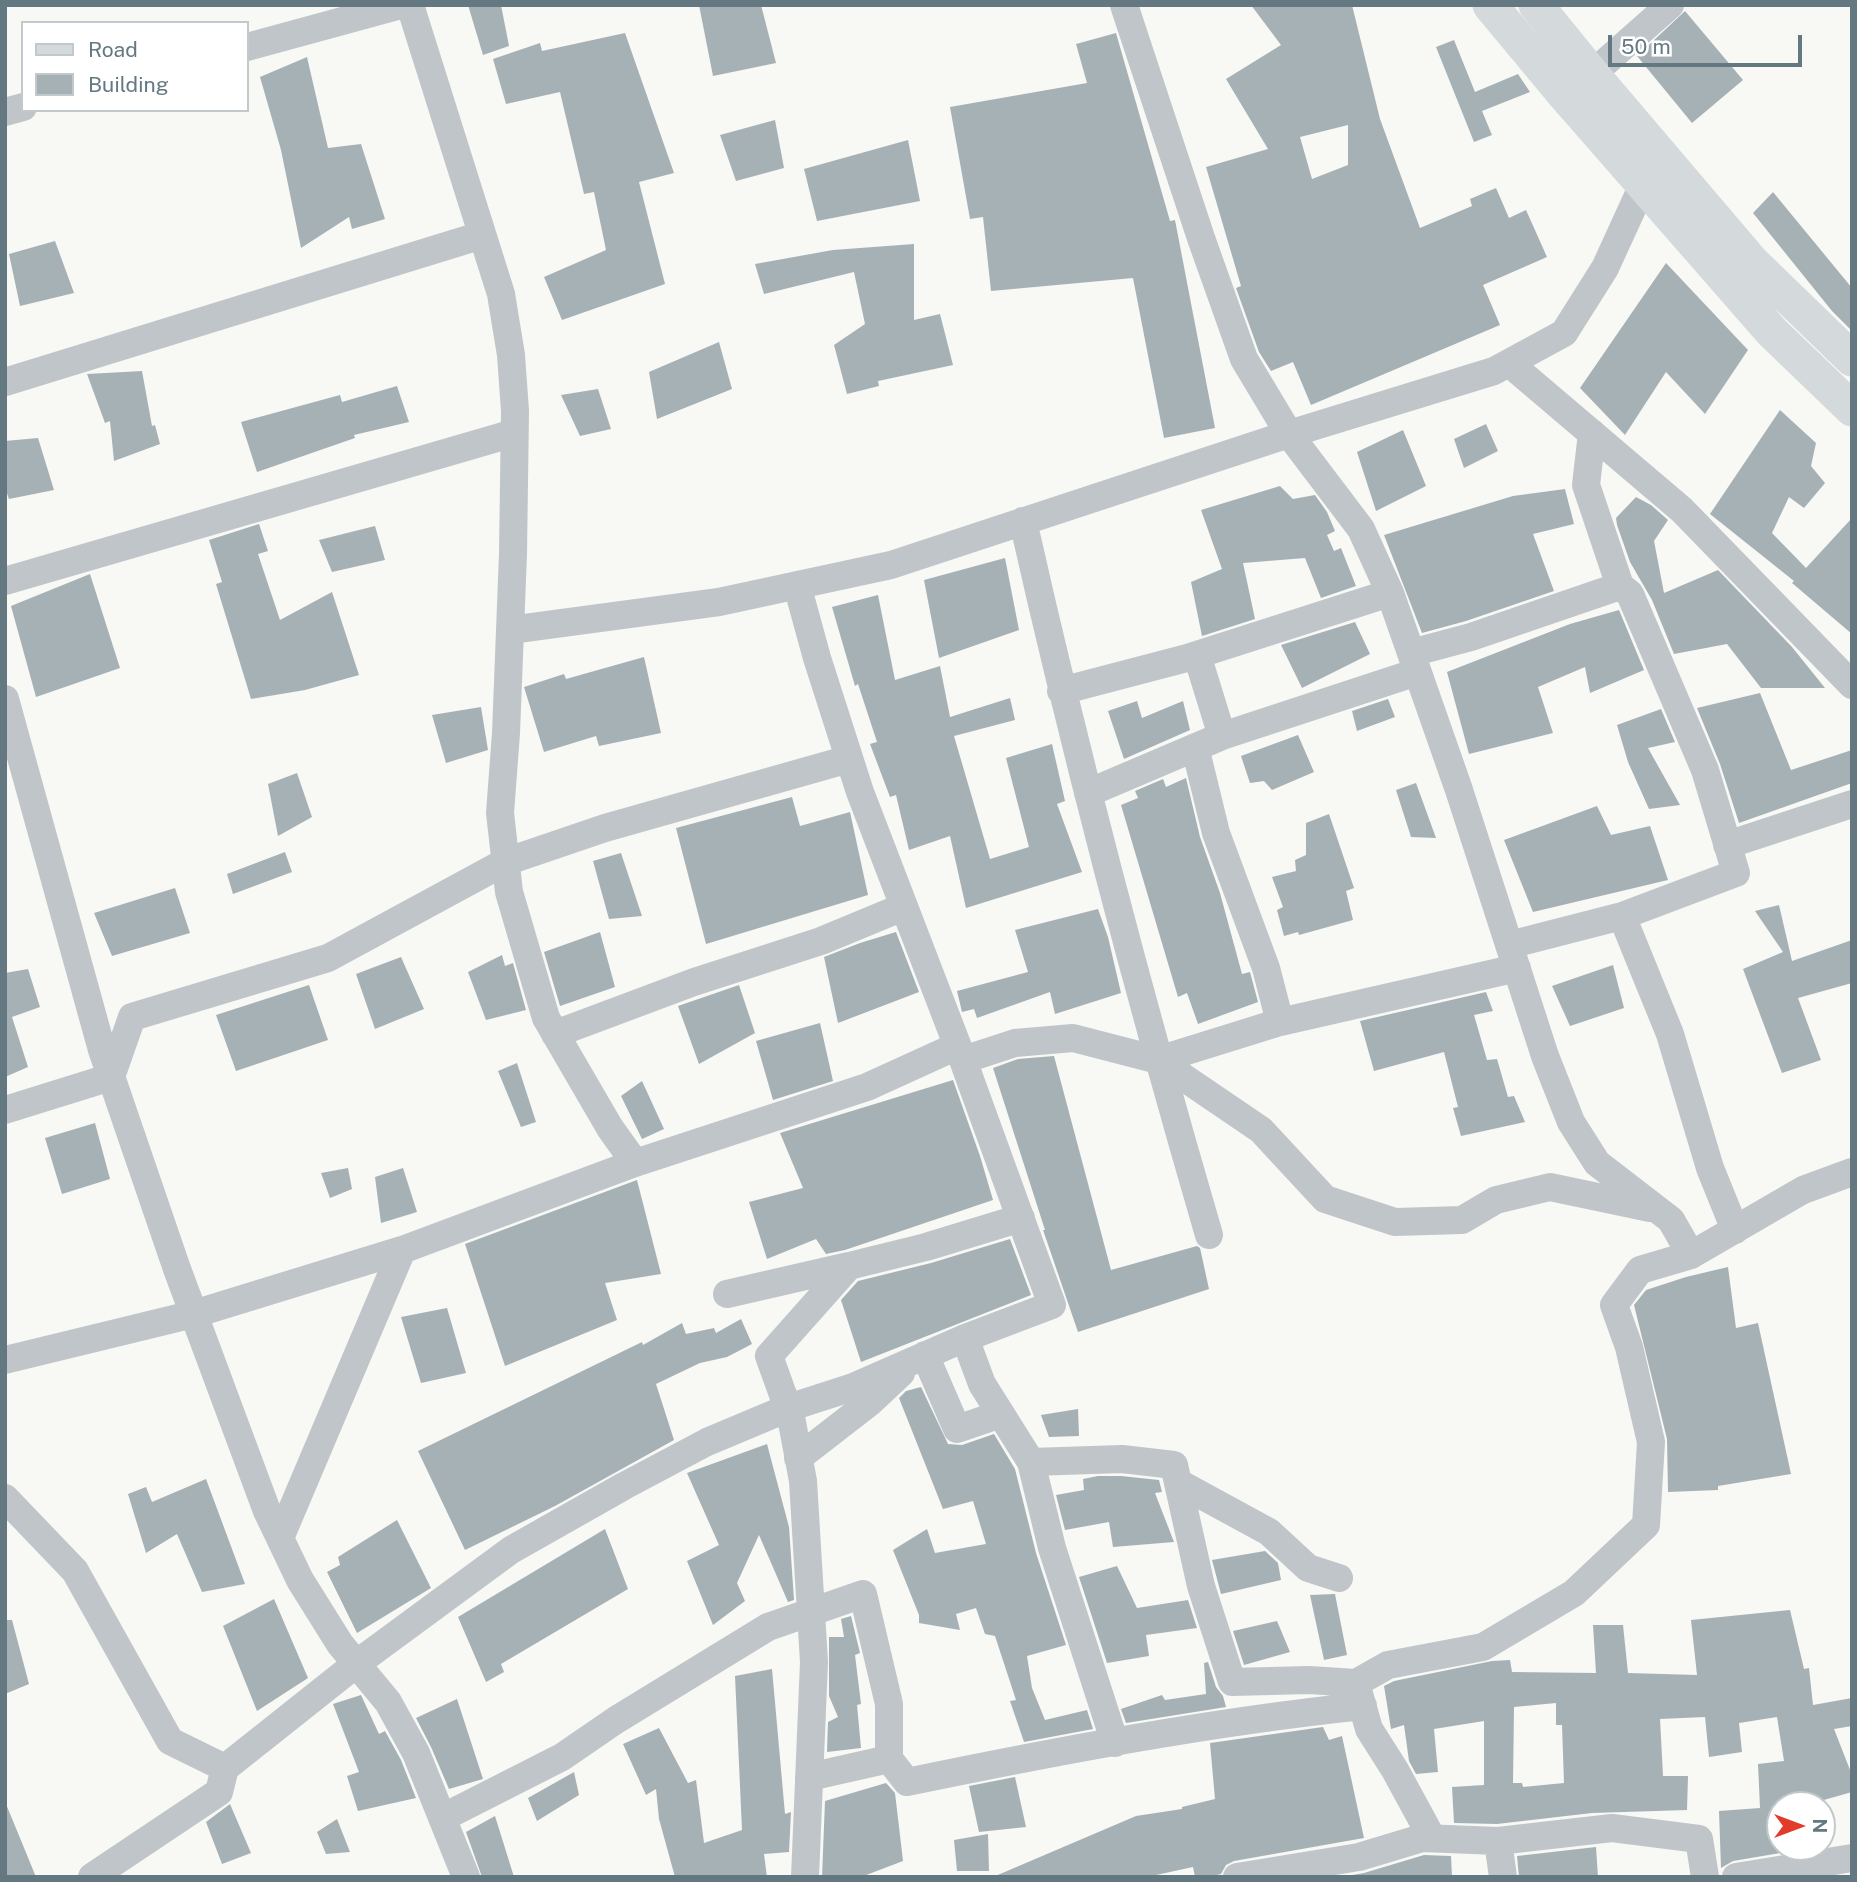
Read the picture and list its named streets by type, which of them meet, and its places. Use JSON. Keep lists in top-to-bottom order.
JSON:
{
  "legend": ["Road", "Building"],
  "scale_bar": "50 m",
  "north": "right"
}
